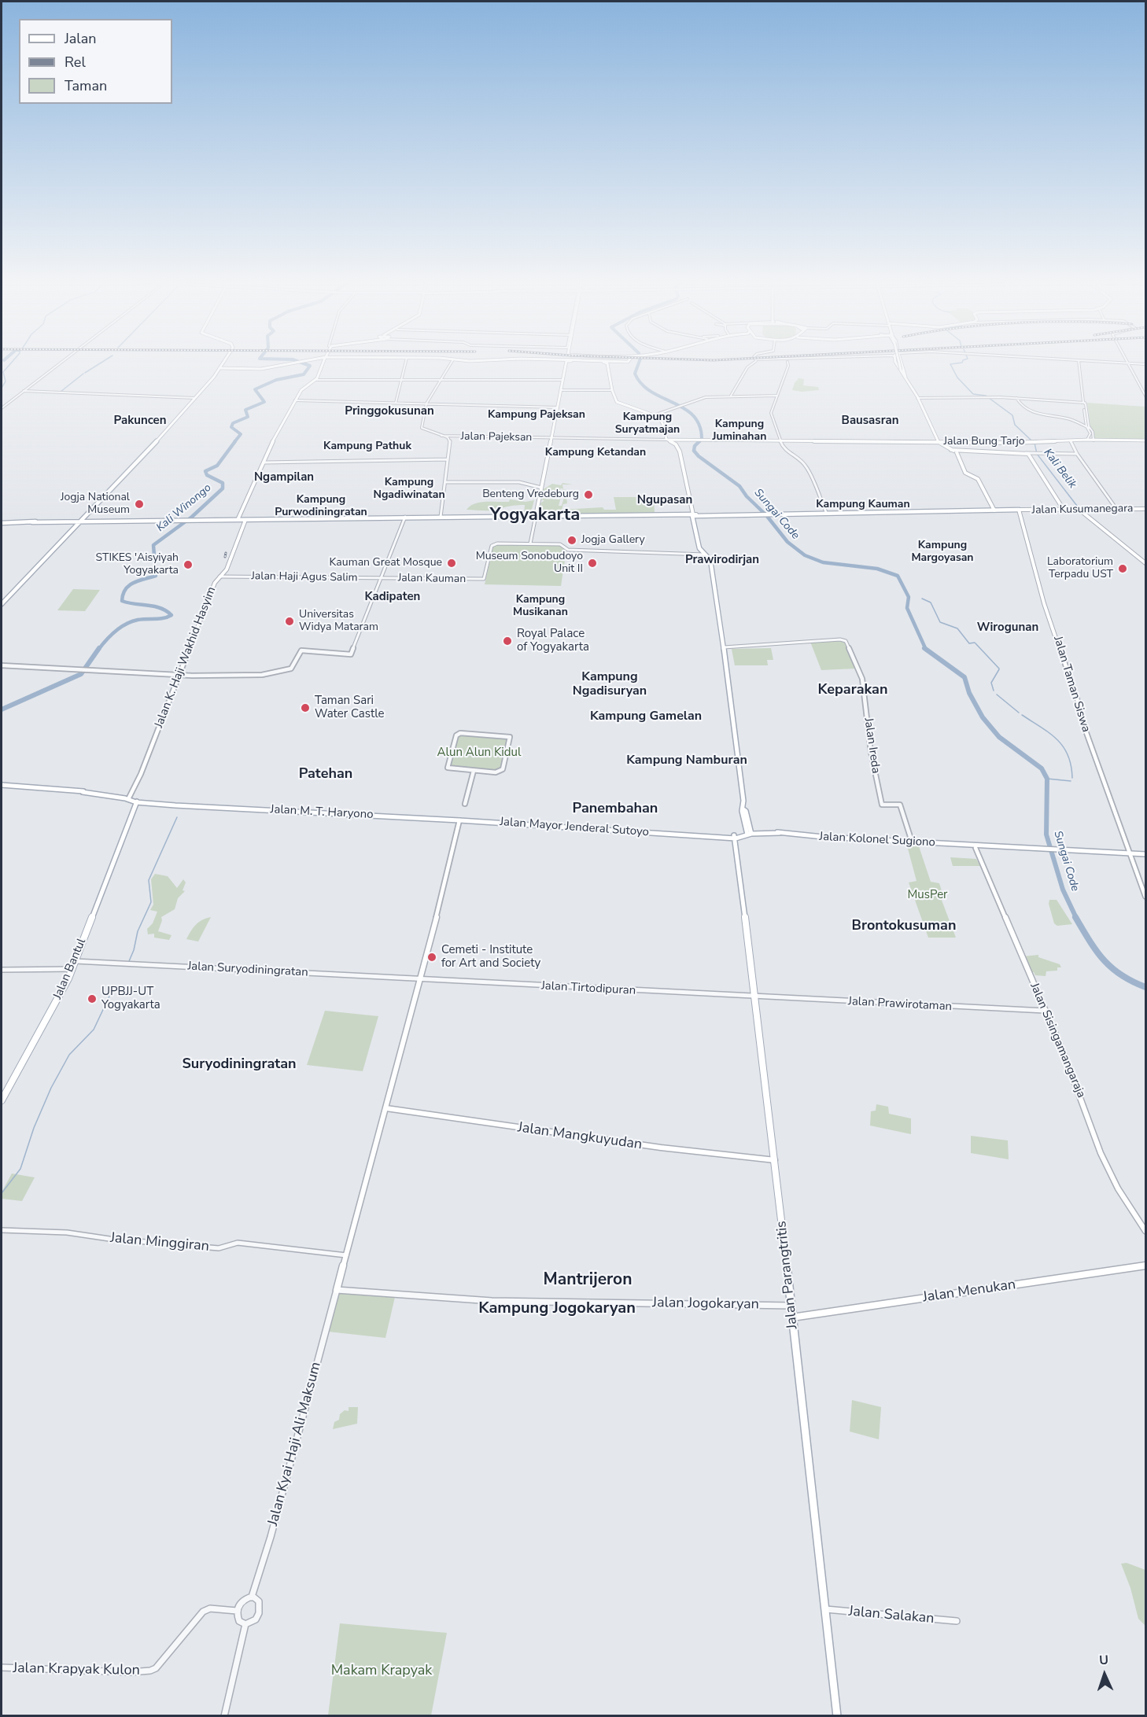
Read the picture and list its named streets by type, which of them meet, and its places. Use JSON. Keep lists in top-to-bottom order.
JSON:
{
  "streets": {
    "main road": [
      "Jalan Bung Tarjo",
      "Jalan Kusumanegara",
      "Jalan K. Haji Wakhid Hasyim",
      "Jalan Taman Siswa",
      "Jalan M. T. Haryono",
      "Jalan Mayor Jenderal Sutoyo",
      "Jalan Kolonel Sugiono",
      "Jalan Bantul",
      "Jalan Sisingamangaraja",
      "Jalan Mangkuyudan",
      "Jalan Parangtritis",
      "Jalan Menukan"
    ],
    "street": [
      "Jalan Pajeksan",
      "Jalan Haji Agus Salim",
      "Jalan Kauman",
      "Jalan Ireda",
      "Jalan Suryodiningratan",
      "Jalan Tirtodipuran",
      "Jalan Prawirotaman",
      "Jalan Minggiran",
      "Jalan Jogokaryan",
      "Jalan Kyai Haji Ali Maksum",
      "Jalan Salakan",
      "Jalan Krapyak Kulon"
    ]
  },
  "crossings": [
    ["Jalan Kusumanegara", "Jalan Taman Siswa"],
    ["Jalan Haji Agus Salim", "Jalan Kauman"],
    ["Jalan Haji Agus Salim", "Jalan K. Haji Wakhid Hasyim"],
    ["Jalan K. Haji Wakhid Hasyim", "Jalan M. T. Haryono"],
    ["Jalan Taman Siswa", "Jalan Kolonel Sugiono"],
    ["Jalan Ireda", "Jalan Kolonel Sugiono"],
    ["Jalan M. T. Haryono", "Jalan Mayor Jenderal Sutoyo"],
    ["Jalan M. T. Haryono", "Jalan Bantul"],
    ["Jalan Mayor Jenderal Sutoyo", "Jalan Kolonel Sugiono"],
    ["Jalan Mayor Jenderal Sutoyo", "Jalan Parangtritis"],
    ["Jalan Kolonel Sugiono", "Jalan Sisingamangaraja"],
    ["Jalan Kolonel Sugiono", "Jalan Parangtritis"],
    ["Jalan Bantul", "Jalan Suryodiningratan"],
    ["Jalan Suryodiningratan", "Jalan Tirtodipuran"],
    ["Jalan Tirtodipuran", "Jalan Prawirotaman"],
    ["Jalan Tirtodipuran", "Jalan Parangtritis"],
    ["Jalan Prawirotaman", "Jalan Sisingamangaraja"],
    ["Jalan Prawirotaman", "Jalan Parangtritis"],
    ["Jalan Mangkuyudan", "Jalan Parangtritis"],
    ["Jalan Parangtritis", "Jalan Menukan"],
    ["Jalan Parangtritis", "Jalan Jogokaryan"],
    ["Jalan Parangtritis", "Jalan Salakan"],
    ["Jalan Jogokaryan", "Jalan Kyai Haji Ali Maksum"],
    ["Jalan Kyai Haji Ali Maksum", "Jalan Krapyak Kulon"]
  ],
  "districts": [
    "Pringgokusunan",
    "Kampung Pajeksan",
    "Kampung Suryatmajan",
    "Pakuncen",
    "Bausasran",
    "Kampung Juminahan",
    "Kampung Pathuk",
    "Kampung Ketandan",
    "Ngampilan",
    "Kampung Ngadiwinatan",
    "Kampung Purwodiningratan",
    "Ngupasan",
    "Kampung Kauman",
    "Yogyakarta",
    "Kampung Margoyasan",
    "Prawirodirjan",
    "Kadipaten",
    "Kampung Musikanan",
    "Wirogunan",
    "Kampung Ngadisuryan",
    "Keparakan",
    "Kampung Gamelan",
    "Kampung Namburan",
    "Patehan",
    "Panembahan",
    "Brontokusuman",
    "Suryodiningratan",
    "Mantrijeron",
    "Kampung Jogokaryan"
  ],
  "water": ["Kali Belik", "Kali Winongo", "Sungai Code"],
  "parks": ["Alun Alun Kidul", "MusPer", "Makam Krapyak"],
  "places": [
    "Benteng Vredeburg",
    "Jogja National Museum",
    "Jogja Gallery",
    "Kauman Great Mosque",
    "Museum Sonobudoyo Unit II",
    "STIKES 'Aisyiyah Yogyakarta",
    "Laboratorium Terpadu UST",
    "Universitas Widya Mataram",
    "Royal Palace of Yogyakarta",
    "Taman Sari Water Castle",
    "Cemeti - Institute for Art and Society",
    "UPBJJ-UT Yogyakarta"
  ],
  "legend": ["Jalan", "Rel", "Taman"],
  "north": "top"
}
